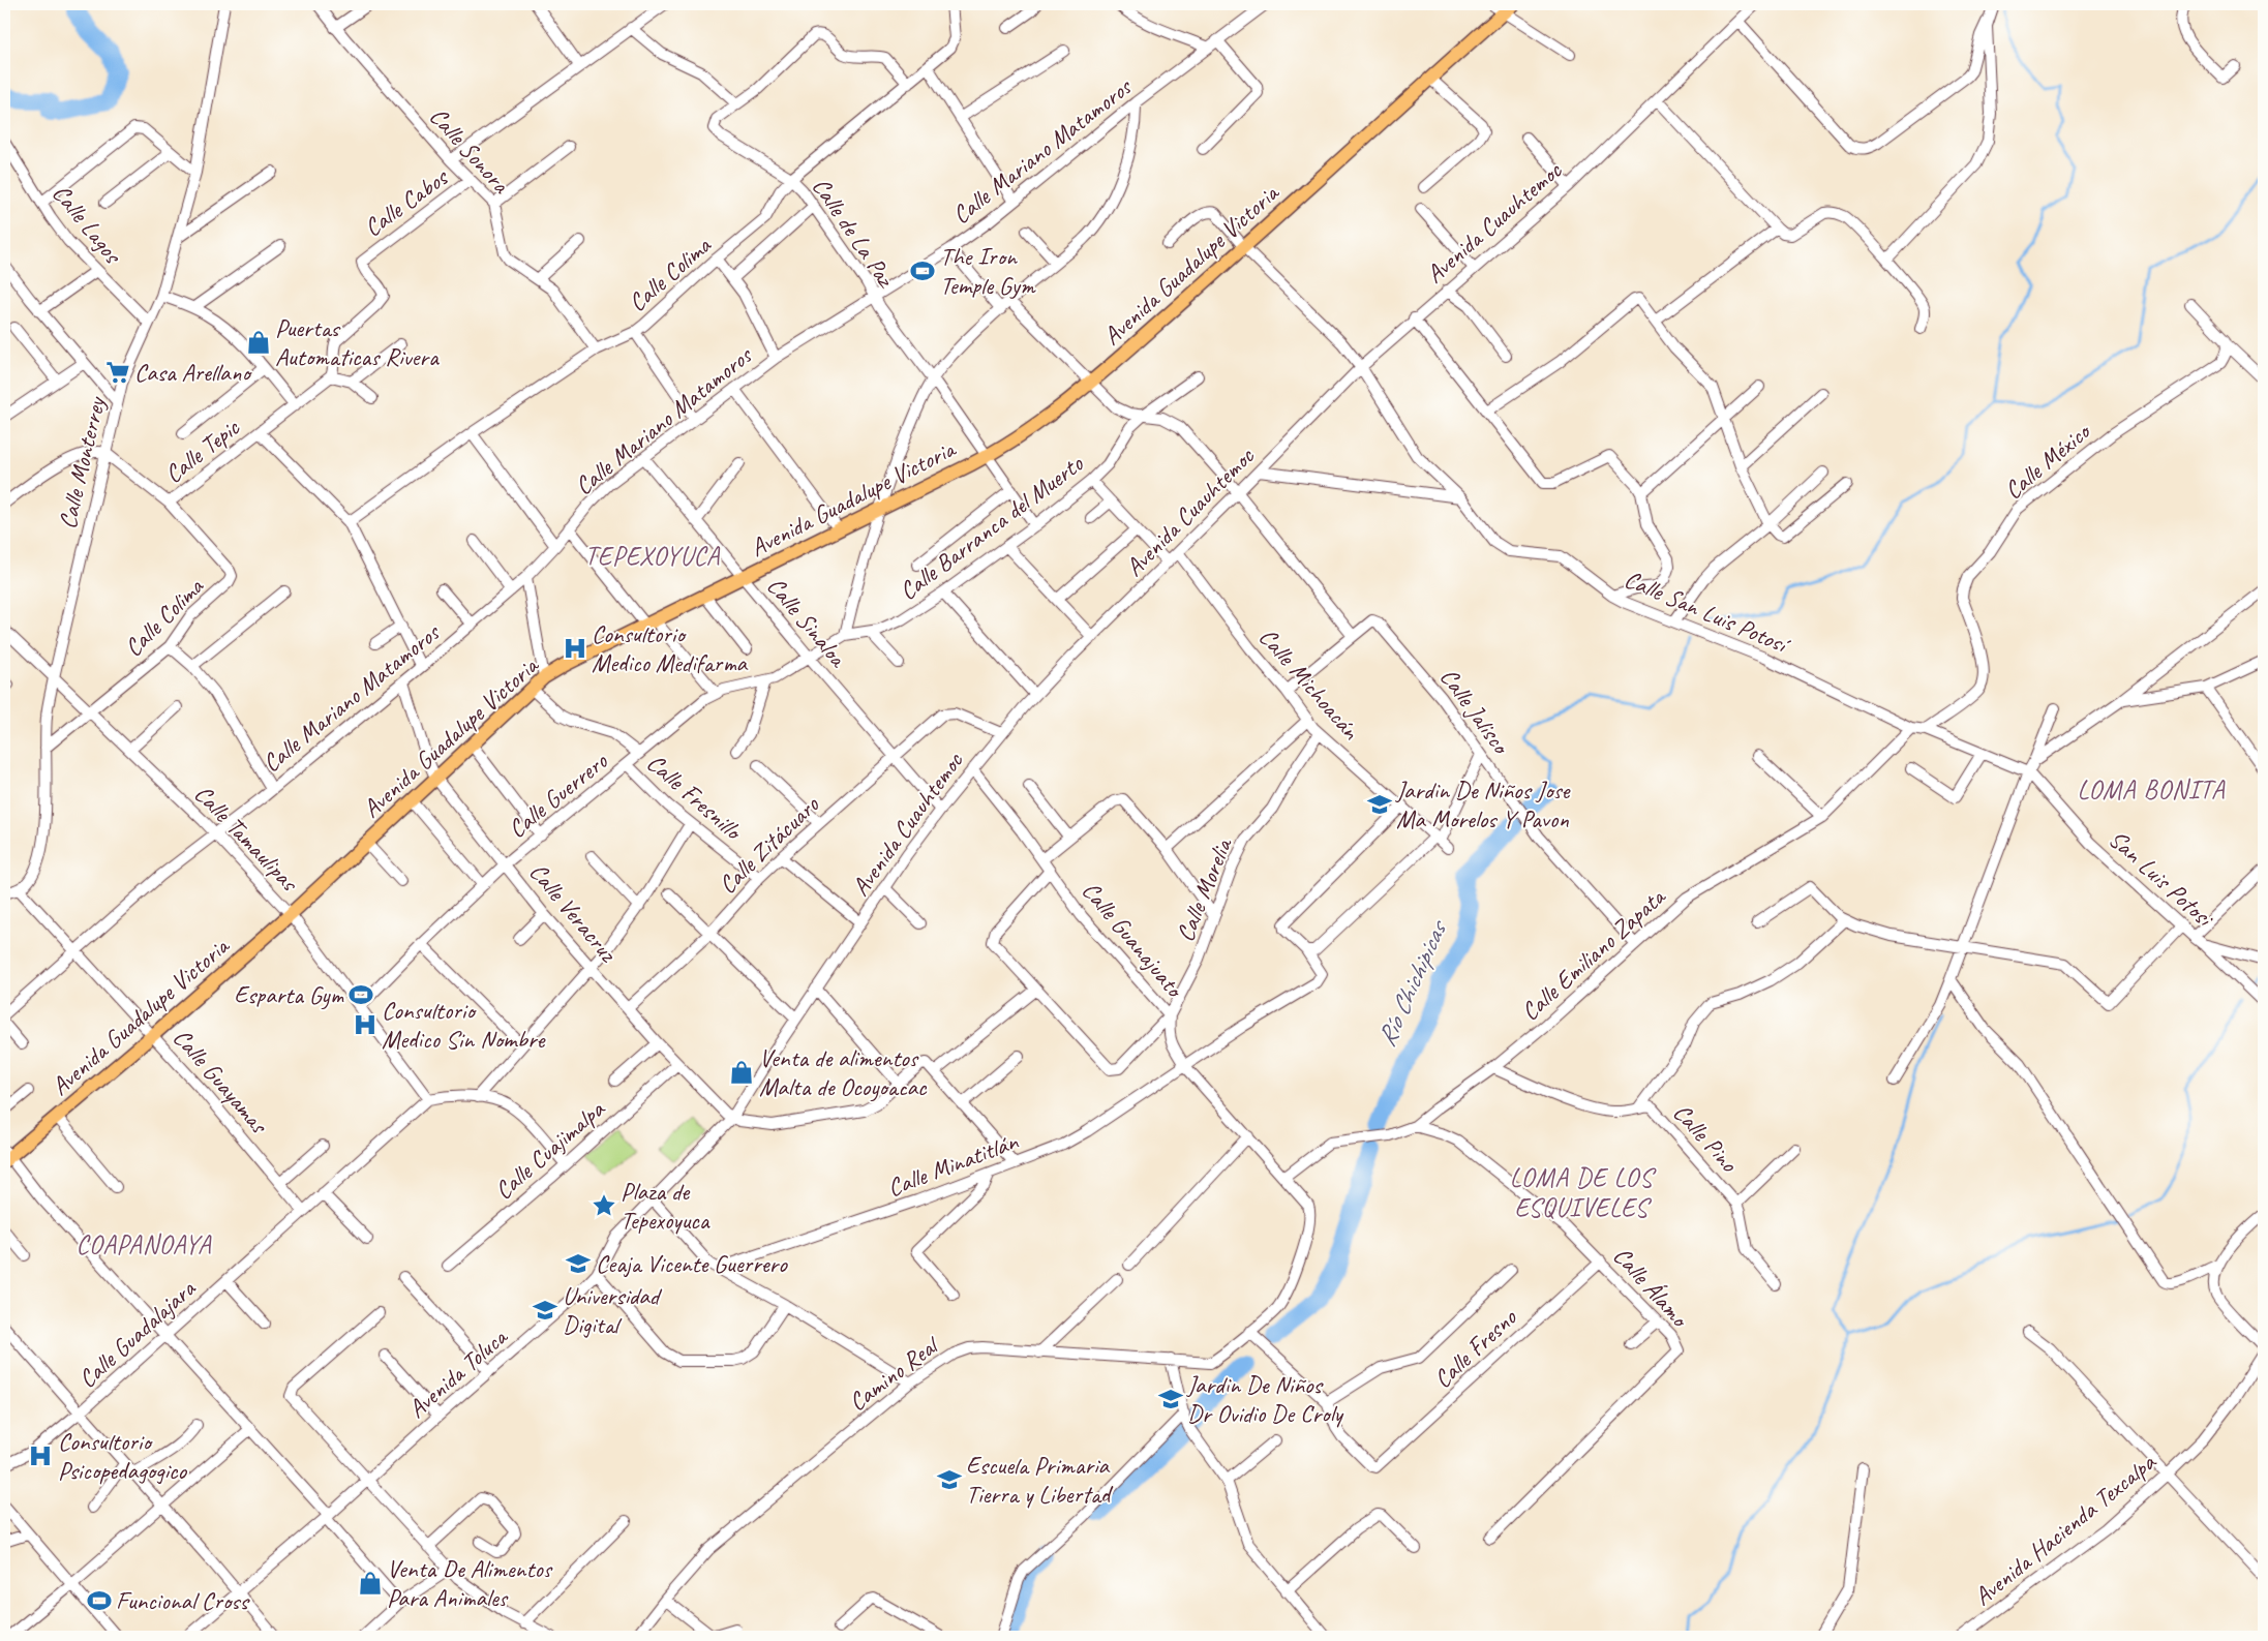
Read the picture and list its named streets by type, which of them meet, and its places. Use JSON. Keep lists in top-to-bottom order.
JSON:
{
  "streets": {
    "main road": ["Avenida Guadalupe Victoria"],
    "street": [
      "Calle Sonora",
      "Calle Mariano Matamoros",
      "Calle Cabos",
      "Avenida Cuauhtemoc",
      "Calle Lagos",
      "Calle de La Paz",
      "Calle Colima",
      "Calle Tepic",
      "Calle México",
      "Calle Monterrey",
      "Calle Barranca del Muerto",
      "Calle San Luis Potosí",
      "Calle Sinaloa",
      "Calle Michoacán",
      "Calle Jalisco",
      "Calle Guerrero",
      "Calle Fresnillo",
      "Calle Tamaulipas",
      "Calle Zitácuaro",
      "San Luis Potosi",
      "Calle Morelia",
      "Calle Veracruz",
      "Calle Guanajuato",
      "Calle Emiliano Zapata",
      "Calle Guayamas",
      "Calle Pino",
      "Calle Cuajimalpa",
      "Calle Minatitlán",
      "Calle Álamo",
      "Calle Guadalajara",
      "Calle Fresno",
      "Avenida Toluca",
      "Camino Real",
      "Avenida Hacienda Texcalpa"
    ]
  },
  "crossings": [
    ["Calle Sonora", "Calle Cabos"],
    ["Calle Sonora", "Calle Colima"],
    ["Calle Mariano Matamoros", "Calle de La Paz"],
    ["Calle Mariano Matamoros", "Calle Sinaloa"],
    ["Calle Mariano Matamoros", "Calle Tamaulipas"],
    ["Calle Mariano Matamoros", "Calle Veracruz"],
    ["Calle Mariano Matamoros", "Calle Guayamas"],
    ["Calle Cabos", "Calle Tepic"],
    ["Avenida Cuauhtemoc", "Calle San Luis Potosí"],
    ["Avenida Cuauhtemoc", "Calle Sinaloa"],
    ["Avenida Cuauhtemoc", "Calle Michoacán"],
    ["Avenida Cuauhtemoc", "Calle Zitácuaro"],
    ["Avenida Cuauhtemoc", "Calle Veracruz"],
    ["Avenida Cuauhtemoc", "Calle Guanajuato"],
    ["Avenida Cuauhtemoc", "Avenida Toluca"],
    ["Calle Lagos", "Calle Monterrey"],
    ["Calle de La Paz", "Avenida Guadalupe Victoria"],
    ["Calle de La Paz", "Calle Colima"],
    ["Calle de La Paz", "Calle Barranca del Muerto"],
    ["Avenida Guadalupe Victoria", "Calle San Luis Potosí"],
    ["Avenida Guadalupe Victoria", "Calle Sinaloa"],
    ["Avenida Guadalupe Victoria", "Calle Fresnillo"],
    ["Avenida Guadalupe Victoria", "Calle Tamaulipas"],
    ["Avenida Guadalupe Victoria", "Calle Veracruz"],
    ["Avenida Guadalupe Victoria", "Calle Guayamas"],
    ["Calle Colima", "Calle Tepic"],
    ["Calle Colima", "Calle Monterrey"],
    ["Calle Colima", "Calle Tamaulipas"],
    ["Calle Tepic", "Calle Monterrey"],
    ["Calle México", "Calle San Luis Potosí"],
    ["Calle Monterrey", "Calle Tamaulipas"],
    ["Calle Monterrey", "Calle Guayamas"],
    ["Calle Barranca del Muerto", "Calle Sinaloa"],
    ["Calle Barranca del Muerto", "Calle Guerrero"],
    ["Calle San Luis Potosí", "San Luis Potosi"],
    ["Calle San Luis Potosí", "Calle Emiliano Zapata"],
    ["Calle Sinaloa", "Calle Guerrero"],
    ["Calle Sinaloa", "Calle Zitácuaro"],
    ["Calle Michoacán", "Calle Jalisco"],
    ["Calle Michoacán", "Calle Morelia"],
    ["Calle Jalisco", "Calle Emiliano Zapata"],
    ["Calle Guerrero", "Calle Fresnillo"],
    ["Calle Guerrero", "Calle Tamaulipas"],
    ["Calle Guerrero", "Calle Veracruz"],
    ["Calle Fresnillo", "Calle Zitácuaro"],
    ["Calle Tamaulipas", "Calle Guadalajara"],
    ["Calle Zitácuaro", "Calle Veracruz"],
    ["Calle Morelia", "Calle Guanajuato"],
    ["Calle Veracruz", "Calle Cuajimalpa"],
    ["Calle Veracruz", "Avenida Toluca"],
    ["Calle Guanajuato", "Calle Emiliano Zapata"],
    ["Calle Guanajuato", "Calle Minatitlán"],
    ["Calle Guanajuato", "Camino Real"],
    ["Calle Emiliano Zapata", "Calle Pino"],
    ["Calle Emiliano Zapata", "Calle Álamo"],
    ["Calle Emiliano Zapata", "Camino Real"],
    ["Calle Guayamas", "Calle Guadalajara"],
    ["Calle Álamo", "Calle Fresno"]
  ],
  "districts": [
    "TEPEXOYUCA",
    "LOMA BONITA",
    "LOMA DE LOS ESQUIVELES",
    "COAPANOAYA"
  ],
  "water": ["Río Chichipicas"],
  "places": {
    "sports": ["The Iron Temple Gym", "Esparta Gym", "Funcional Cross"],
    "shop": ["Puertas Automaticas Rivera", "Venta de alimentos Malta de Ocoyoacac", "Venta De Alimentos Para Animales"],
    "supermarket": ["Casa Arellano"],
    "hospital": ["Consultorio Medico Medifarma", "Consultorio Medico Sin Nombre", "Consultorio Psicopedagogico"],
    "school or university": [
      "Jardin De Niños Jose Ma Morelos Y Pavon",
      "Ceaja Vicente Guerrero",
      "Universidad Digital",
      "Jardin De Niños Dr Ovidio De Croly",
      "Escuela Primaria Tierra y Libertad"
    ],
    "place": ["Plaza de Tepexoyuca"]
  }
}
